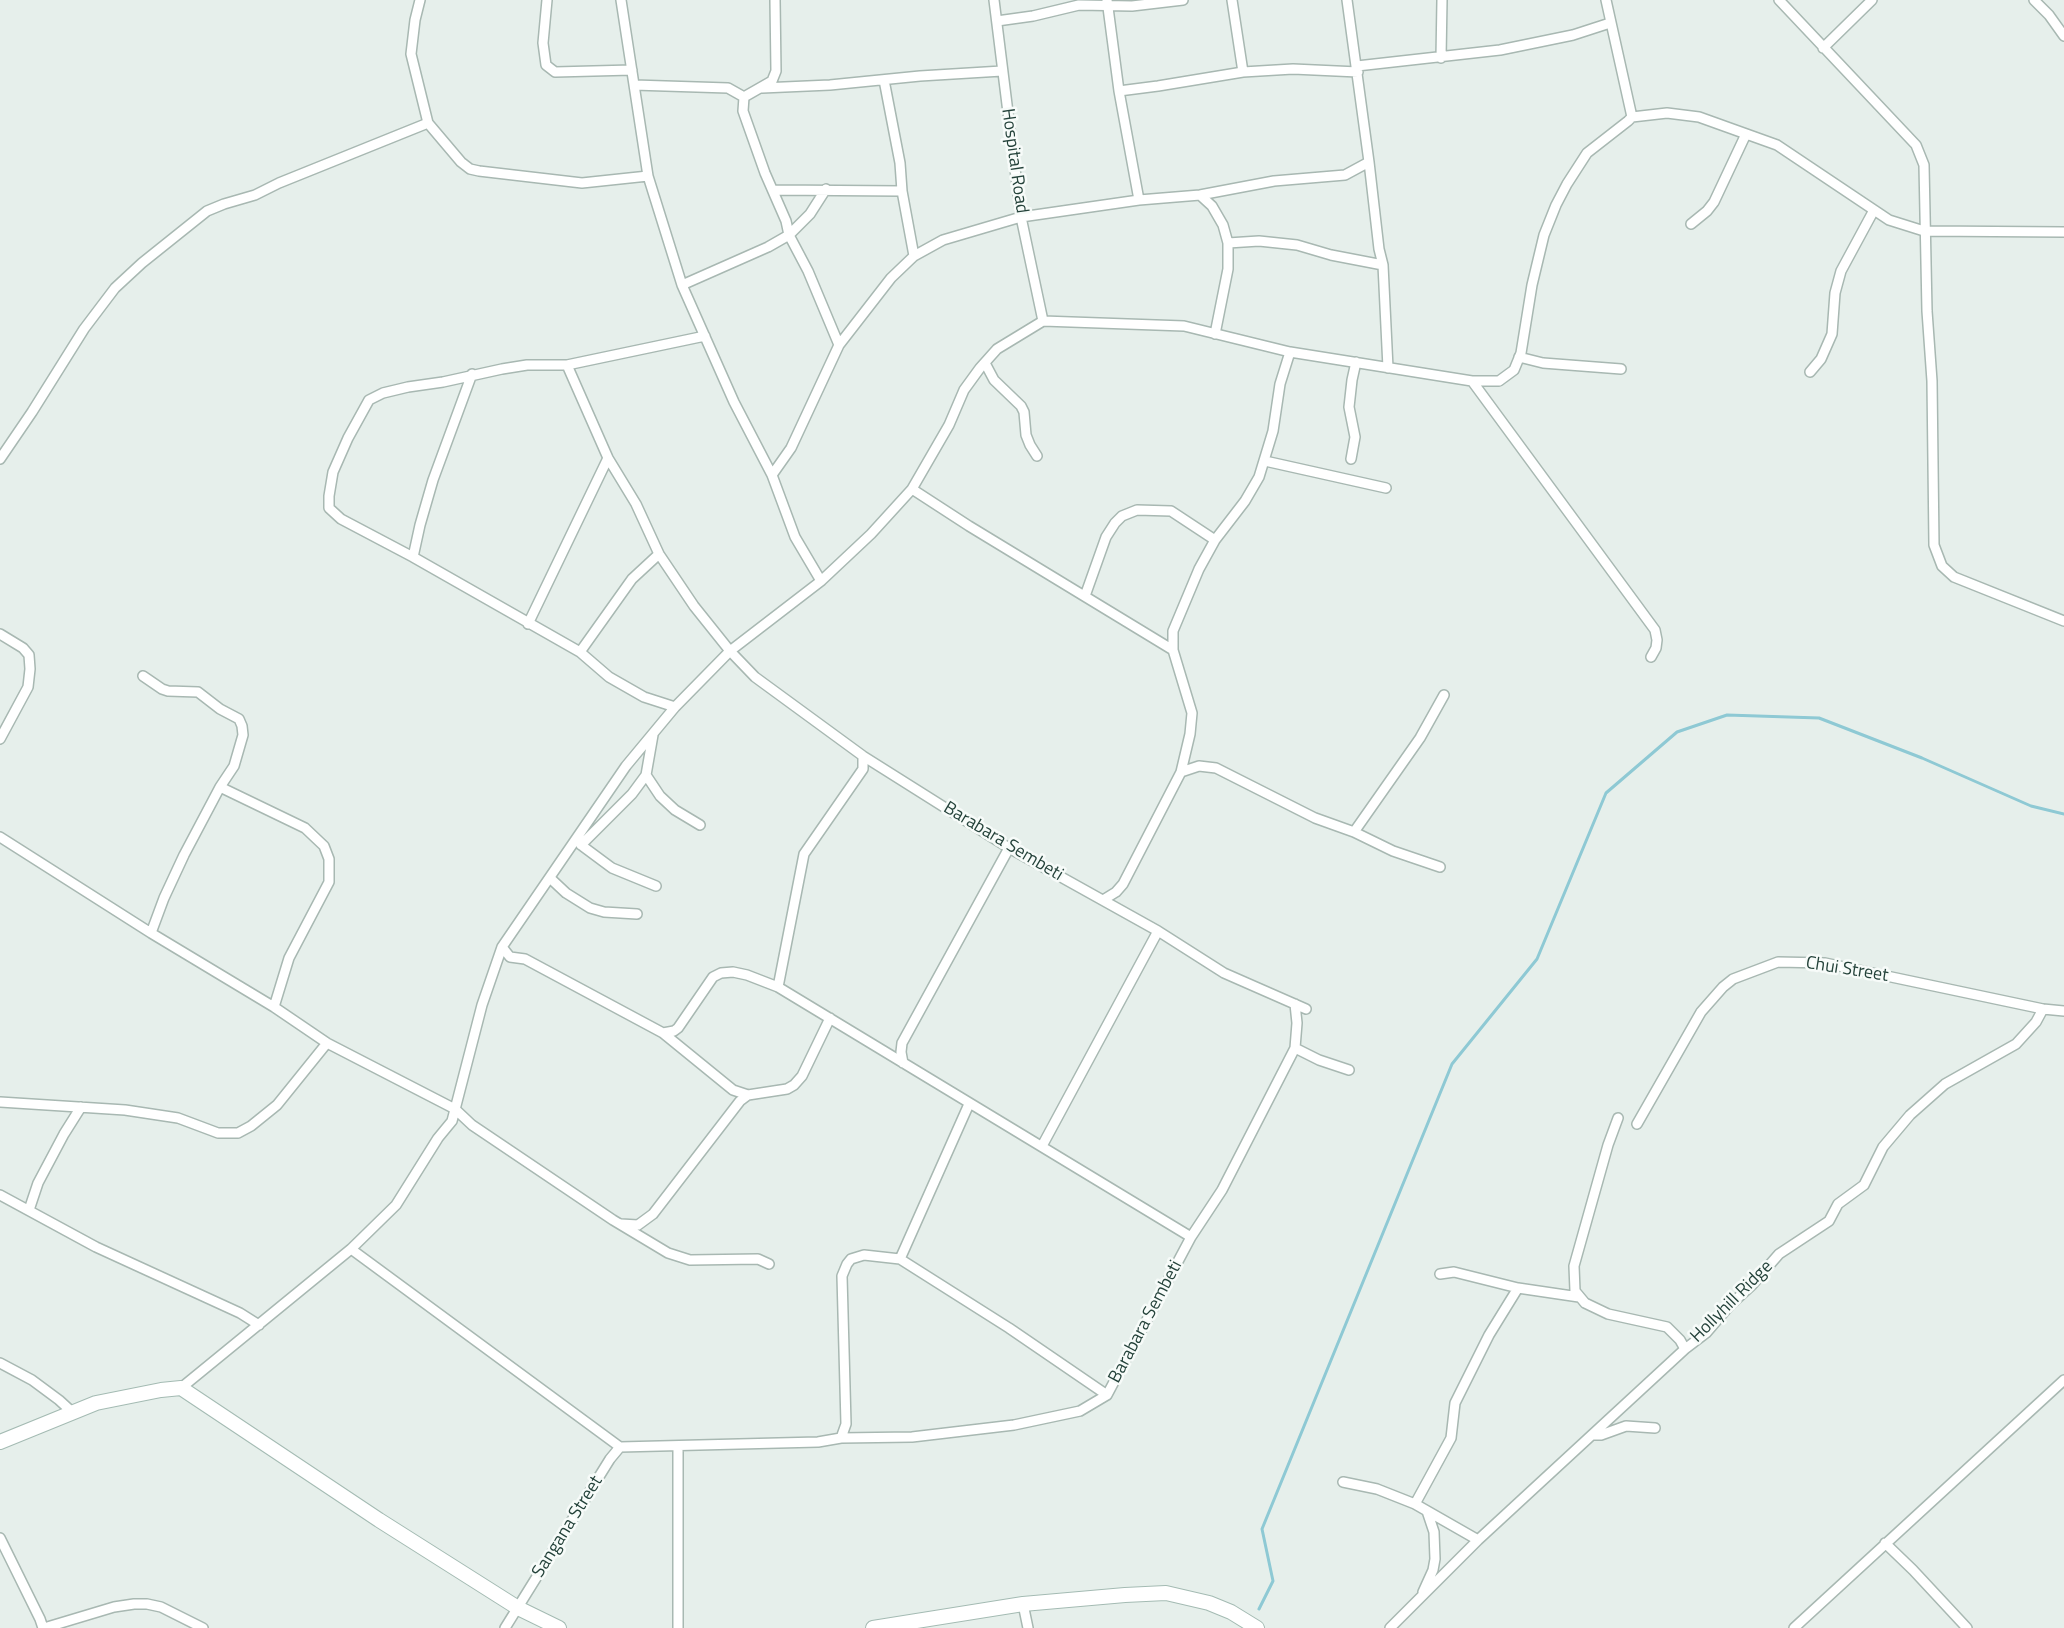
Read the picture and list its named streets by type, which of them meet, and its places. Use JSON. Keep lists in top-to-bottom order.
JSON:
{
  "streets": {
    "street": [
      "Hospital Road",
      "Barabara Sembeti",
      "Chui Street",
      "Hollyhill Ridge",
      "Sangana Street"
    ]
  },
  "crossings": [
    ["Barabara Sembeti", "Sangana Street"],
    ["Chui Street", "Hollyhill Ridge"]
  ]
}
